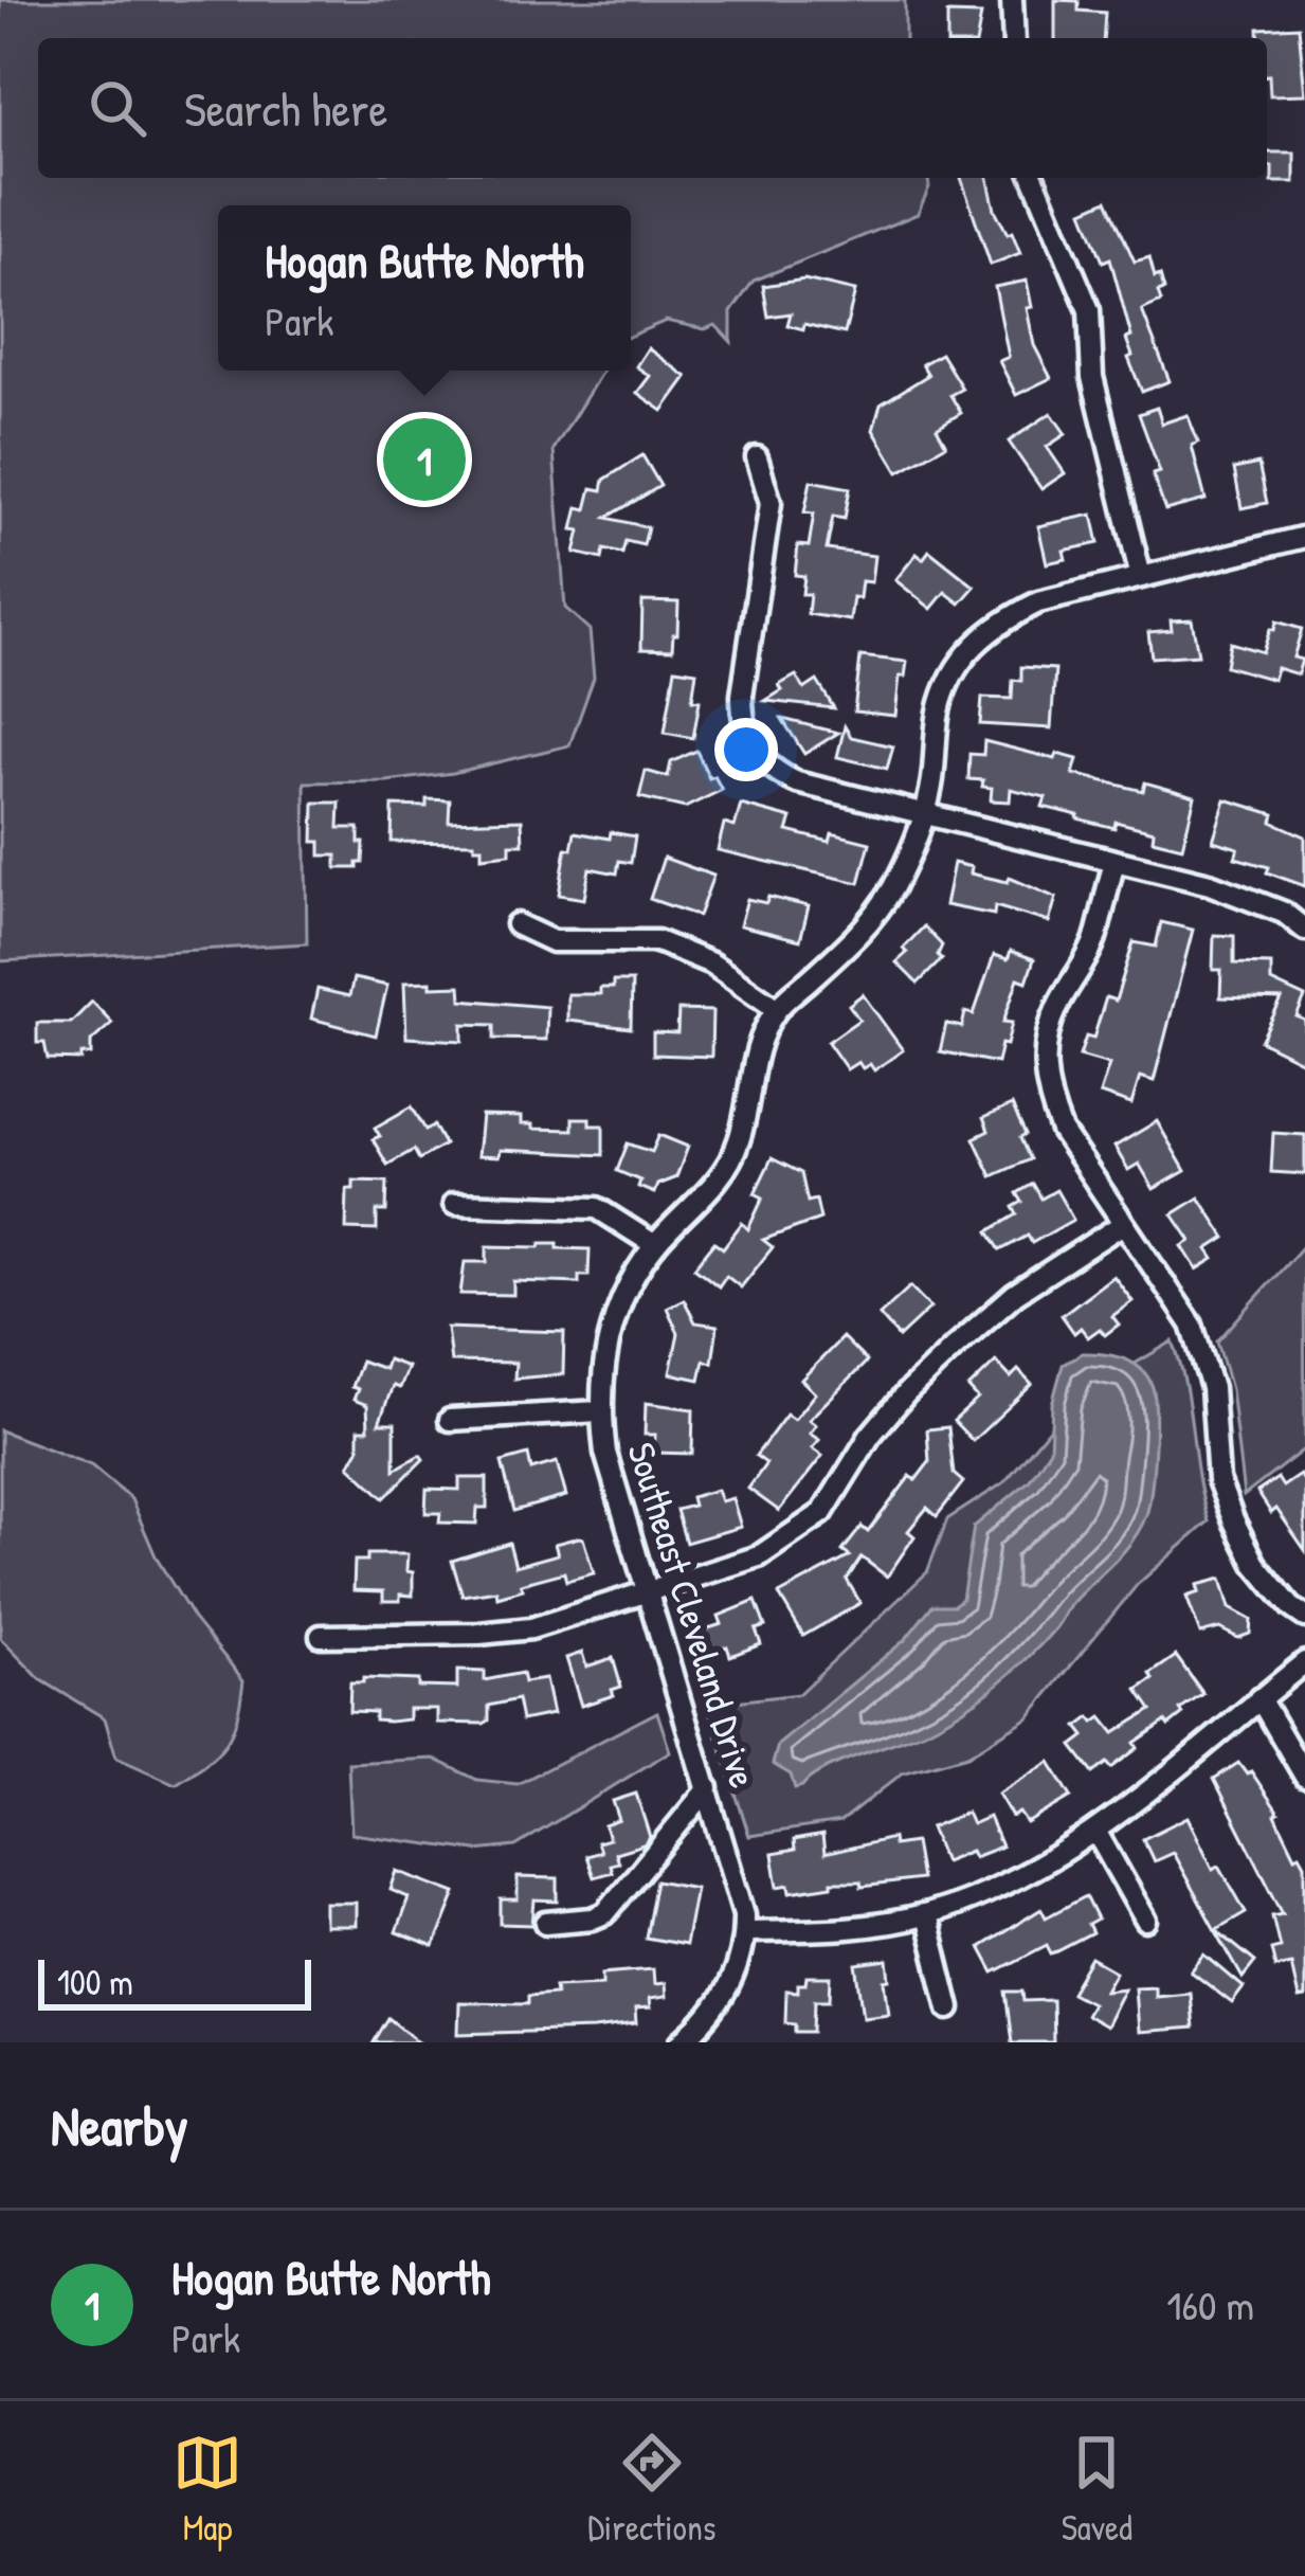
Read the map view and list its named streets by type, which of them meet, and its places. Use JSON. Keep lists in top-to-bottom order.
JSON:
{
  "streets": {
    "street": ["Southeast Cleveland Drive"]
  },
  "scale_bar": "100 m",
  "page": {
    "search": "Search here",
    "popup": ["Hogan Butte North", "Park"],
    "pins": "1",
    "scale": "100 m",
    "heading": "Nearby",
    "list": [
      {
        "mark": "1",
        "name": "Hogan Butte North",
        "note": "Park",
        "value": "160 m"
      }
    ],
    "nav": ["Map", "Directions", "Saved"]
  }
}
